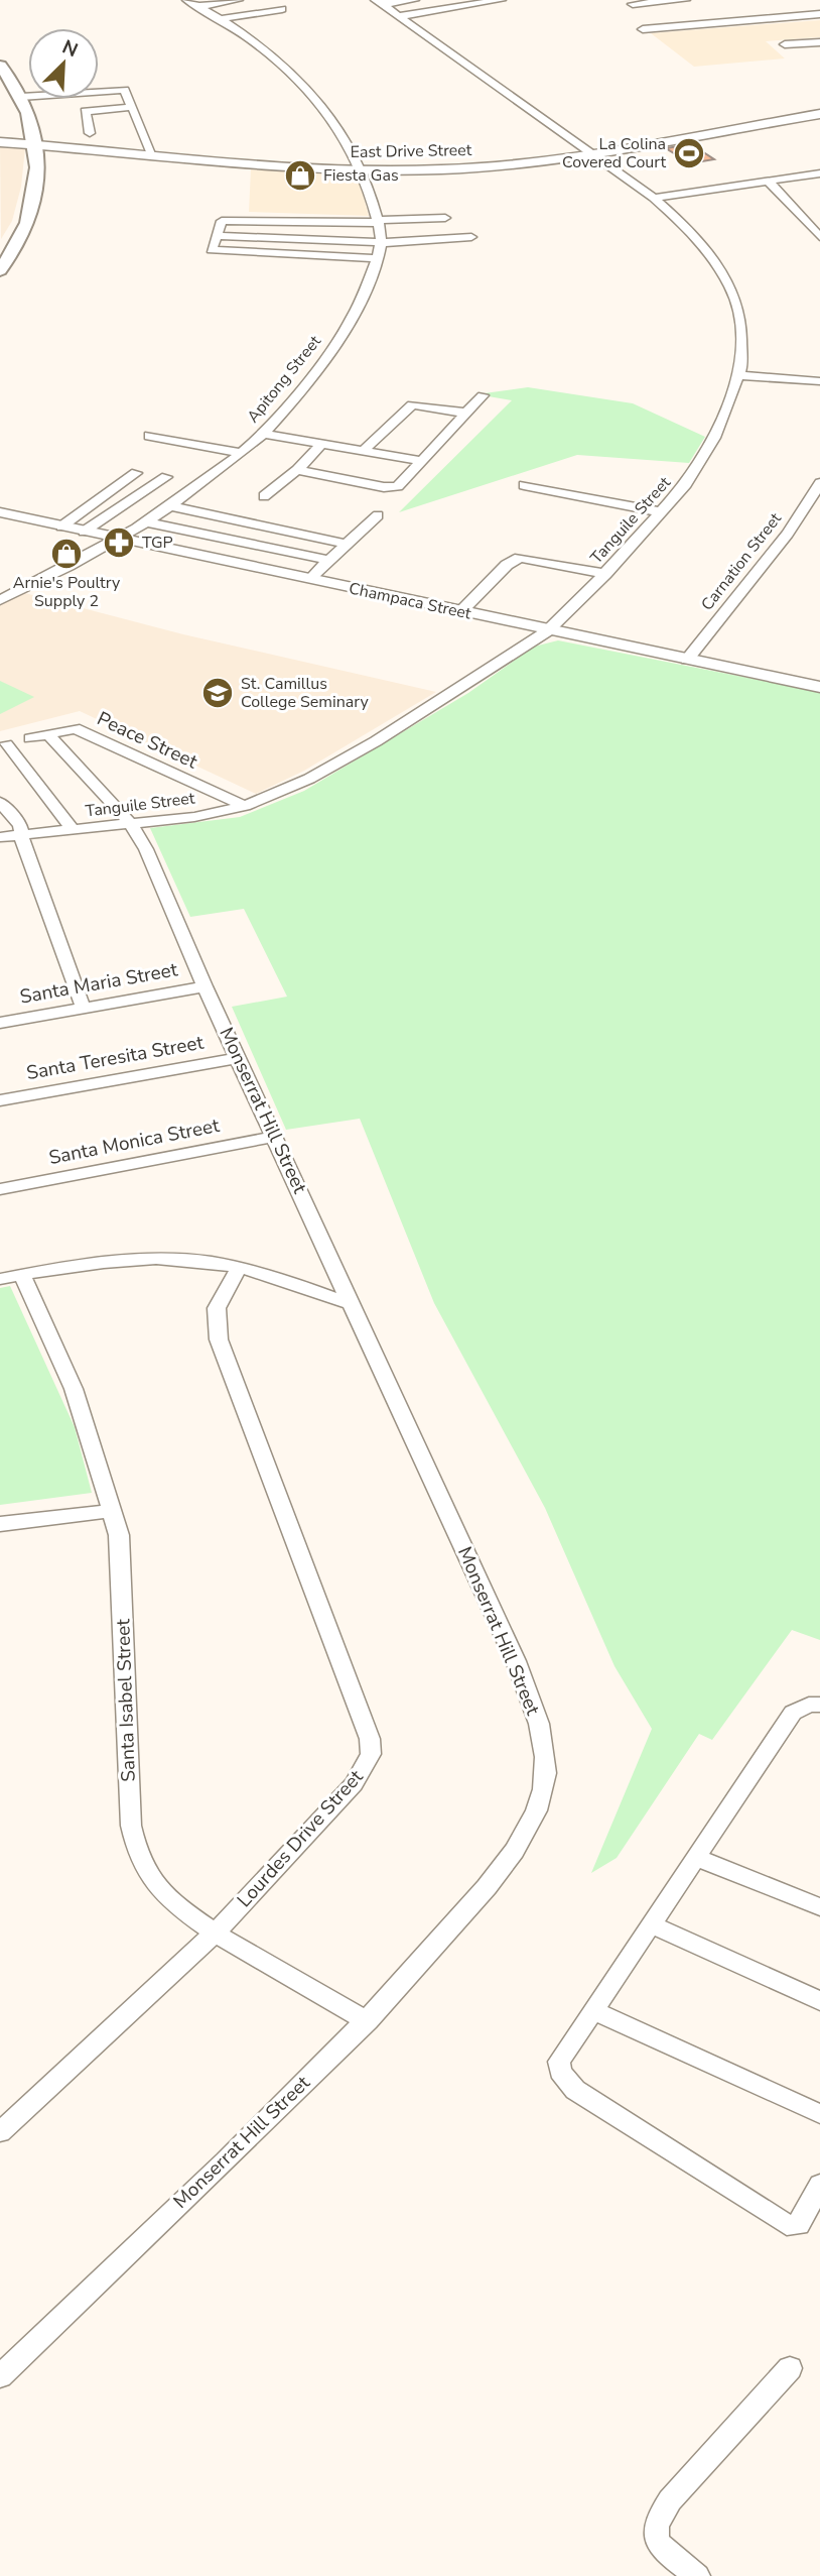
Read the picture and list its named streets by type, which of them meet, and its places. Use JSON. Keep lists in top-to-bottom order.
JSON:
{
  "streets": {
    "street": [
      "East Drive Street",
      "Apitong Street",
      "Tanguile Street",
      "Carnation Street",
      "Champaca Street",
      "Peace Street",
      "Santa Maria Street",
      "Santa Teresita Street",
      "Monserrat Hill Street",
      "Santa Monica Street",
      "Santa Isabel Street",
      "Lourdes Drive Street"
    ]
  },
  "crossings": [
    ["East Drive Street", "Tanguile Street"],
    ["Apitong Street", "Champaca Street"],
    ["Tanguile Street", "Champaca Street"],
    ["Tanguile Street", "Peace Street"],
    ["Tanguile Street", "Monserrat Hill Street"],
    ["Carnation Street", "Champaca Street"],
    ["Peace Street", "Monserrat Hill Street"],
    ["Santa Maria Street", "Monserrat Hill Street"],
    ["Santa Teresita Street", "Monserrat Hill Street"],
    ["Monserrat Hill Street", "Santa Monica Street"],
    ["Monserrat Hill Street", "Santa Isabel Street"],
    ["Santa Isabel Street", "Lourdes Drive Street"]
  ],
  "places": {
    "sports": ["La Colina Covered Court"],
    "shop": ["Fiesta Gas", "Arnie's Poultry Supply 2"],
    "pharmacy": ["TGP"],
    "school or university": ["St. Camillus College Seminary"]
  },
  "north": "top right"
}
